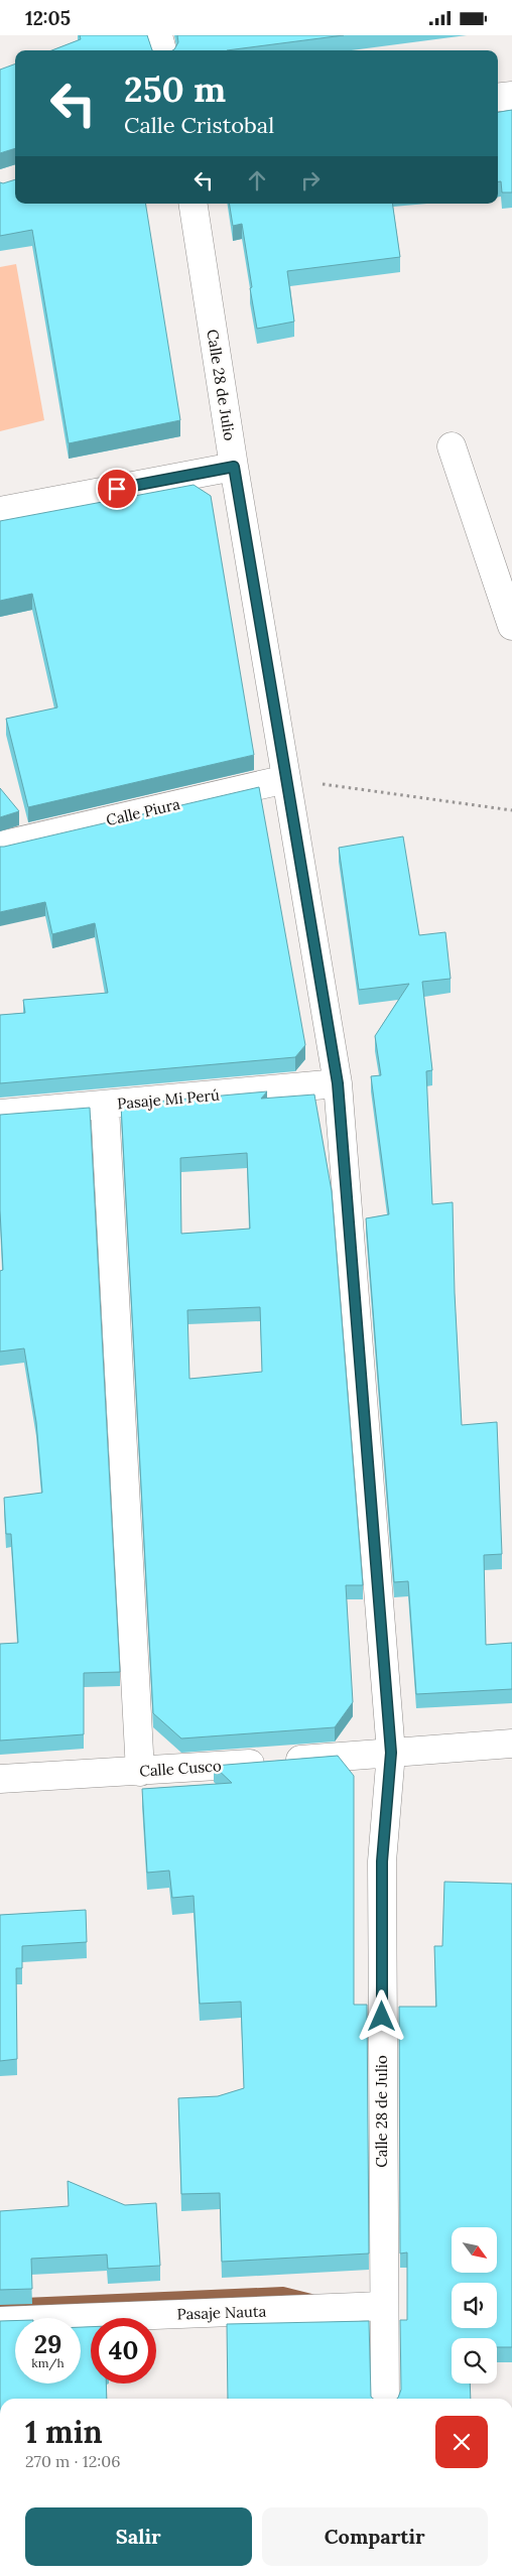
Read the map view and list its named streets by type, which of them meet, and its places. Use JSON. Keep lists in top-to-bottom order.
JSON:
{
  "streets": {
    "street": [
      "Calle 28 de Julio",
      "Calle Piura",
      "Pasaje Mi Perú",
      "Calle Cusco",
      "Pasaje Nauta"
    ]
  },
  "crossings": [
    ["Calle 28 de Julio", "Calle Piura"],
    ["Calle 28 de Julio", "Pasaje Mi Perú"],
    ["Calle 28 de Julio", "Calle Cusco"],
    ["Calle 28 de Julio", "Pasaje Nauta"]
  ],
  "north": "bottom right",
  "page": {
    "status": "12:05",
    "turn": ["250 m", "Calle Cristobal"],
    "speed": "29 km/h",
    "limit": "40",
    "heading": ["1 min", "270 m · 12:06"],
    "buttons": ["Salir", "Compartir"]
  }
}
